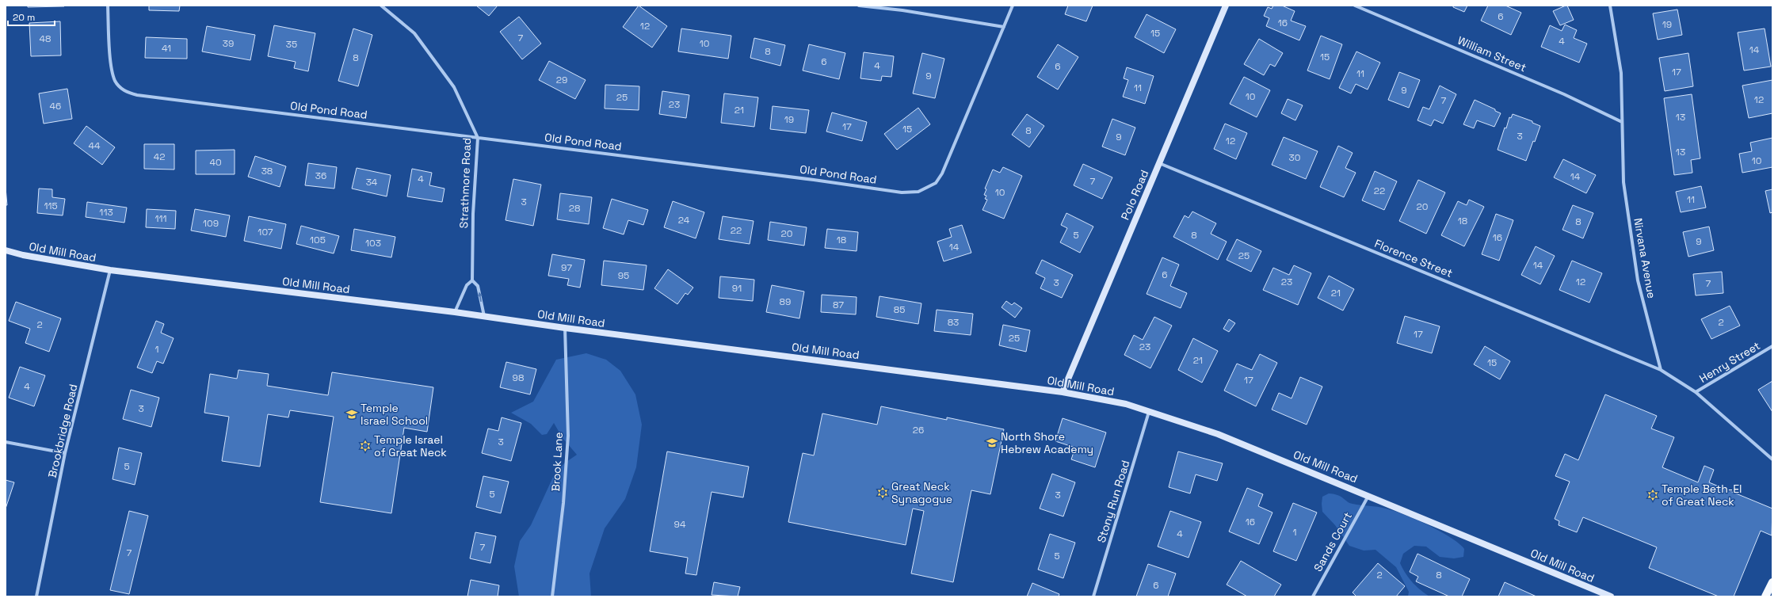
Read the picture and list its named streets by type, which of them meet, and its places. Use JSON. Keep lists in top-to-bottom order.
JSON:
{
  "streets": {
    "street": [
      "William Street",
      "Old Pond Road",
      "Strathmore Road",
      "Polo Road",
      "Old Mill Road",
      "Florence Street",
      "Nirvana Avenue",
      "Henry Street",
      "Brookbridge Road",
      "Brook Lane",
      "Stony Run Road",
      "Sands Court"
    ]
  },
  "crossings": [
    ["William Street", "Nirvana Avenue"],
    ["Old Pond Road", "Strathmore Road"],
    ["Strathmore Road", "Old Mill Road"],
    ["Polo Road", "Old Mill Road"],
    ["Polo Road", "Florence Street"],
    ["Old Mill Road", "Brookbridge Road"],
    ["Old Mill Road", "Brook Lane"],
    ["Old Mill Road", "Stony Run Road"],
    ["Old Mill Road", "Sands Court"],
    ["Florence Street", "Nirvana Avenue"]
  ],
  "places": {
    "school or university": ["Temple Israel School", "North Shore Hebrew Academy"],
    "synagogue": ["Temple Israel of Great Neck", "Great Neck Synagogue", "Temple Beth-El of Great Neck"]
  },
  "house_numbers": [
    "6",
    "16",
    "19",
    "12",
    "15",
    "7",
    "48",
    "4",
    "39",
    "10",
    "35",
    "41",
    "14",
    "8",
    "15",
    "8",
    "6",
    "4",
    "6",
    "17",
    "11",
    "9",
    "29",
    "11",
    "9",
    "10",
    "25",
    "12",
    "7",
    "23",
    "46",
    "21",
    "13",
    "19",
    "17",
    "15",
    "8",
    "3",
    "9",
    "12",
    "44",
    "13",
    "42",
    "30",
    "10",
    "40",
    "38",
    "36",
    "14",
    "4",
    "7",
    "34",
    "22",
    "10",
    "11",
    "3",
    "115",
    "20",
    "28",
    "113",
    "111",
    "24",
    "18",
    "8",
    "109",
    "22",
    "107",
    "20",
    "5",
    "8",
    "16",
    "105",
    "18",
    "9",
    "103",
    "14",
    "25",
    "14",
    "97",
    "6",
    "95",
    "23",
    "12",
    "3",
    "7",
    "91",
    "21",
    "89",
    "87",
    "85",
    "83",
    "2",
    "2",
    "17",
    "25",
    "23",
    "1",
    "21",
    "15",
    "98",
    "17",
    "4",
    "3",
    "26",
    "3",
    "5",
    "5",
    "3",
    "16",
    "94",
    "1",
    "4",
    "7",
    "7",
    "5",
    "2",
    "8",
    "6"
  ],
  "scale_bar": "20 m"
}
